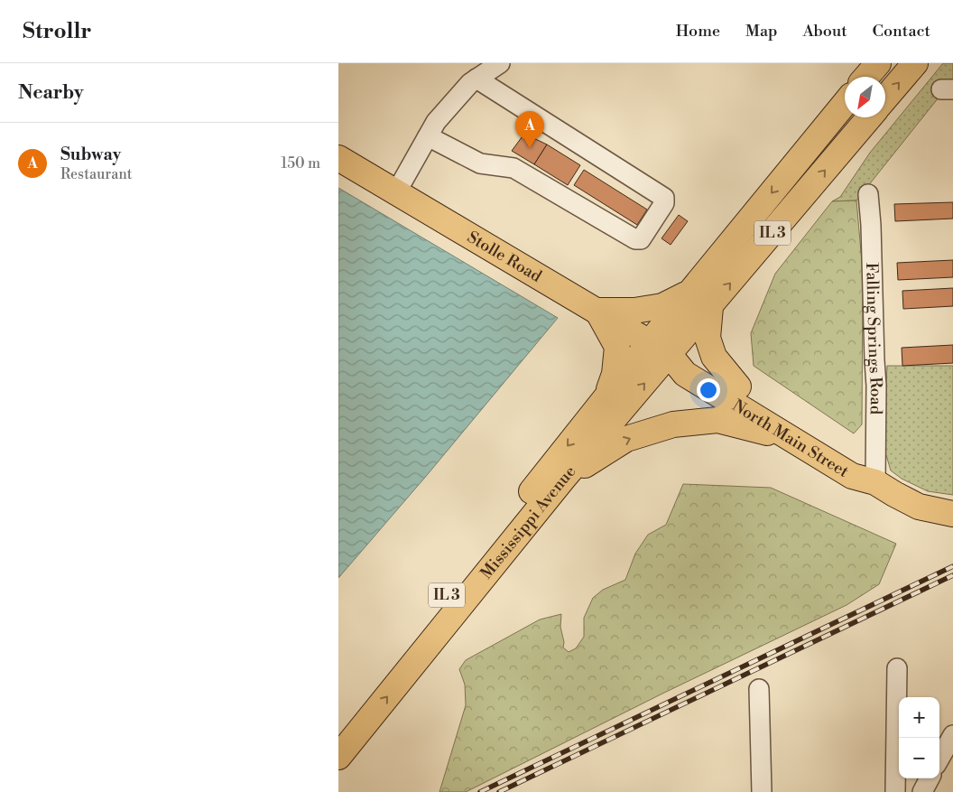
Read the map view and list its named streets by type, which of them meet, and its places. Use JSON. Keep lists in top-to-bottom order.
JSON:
{
  "streets": {
    "main road": [
      "IL 3",
      "Stolle Road",
      "North Main Street",
      "Mississippi Avenue"
    ],
    "street": ["Falling Springs Road"]
  },
  "crossings": [
    ["IL 3", "Stolle Road"],
    ["IL 3", "North Main Street"],
    ["IL 3", "Mississippi Avenue"],
    ["Stolle Road", "North Main Street"],
    ["Stolle Road", "Mississippi Avenue"],
    ["Falling Springs Road", "North Main Street"],
    ["North Main Street", "Mississippi Avenue"]
  ],
  "north": "bottom left",
  "page": {
    "header": "Strollr",
    "nav": [
      "Home",
      "Map",
      "About",
      "Contact"
    ],
    "heading": "Nearby",
    "pins": "A",
    "list": [
      {
        "mark": "A",
        "name": "Subway",
        "note": "Restaurant",
        "value": "150 m"
      }
    ],
    "map_buttons": ["+", "−"]
  }
}
